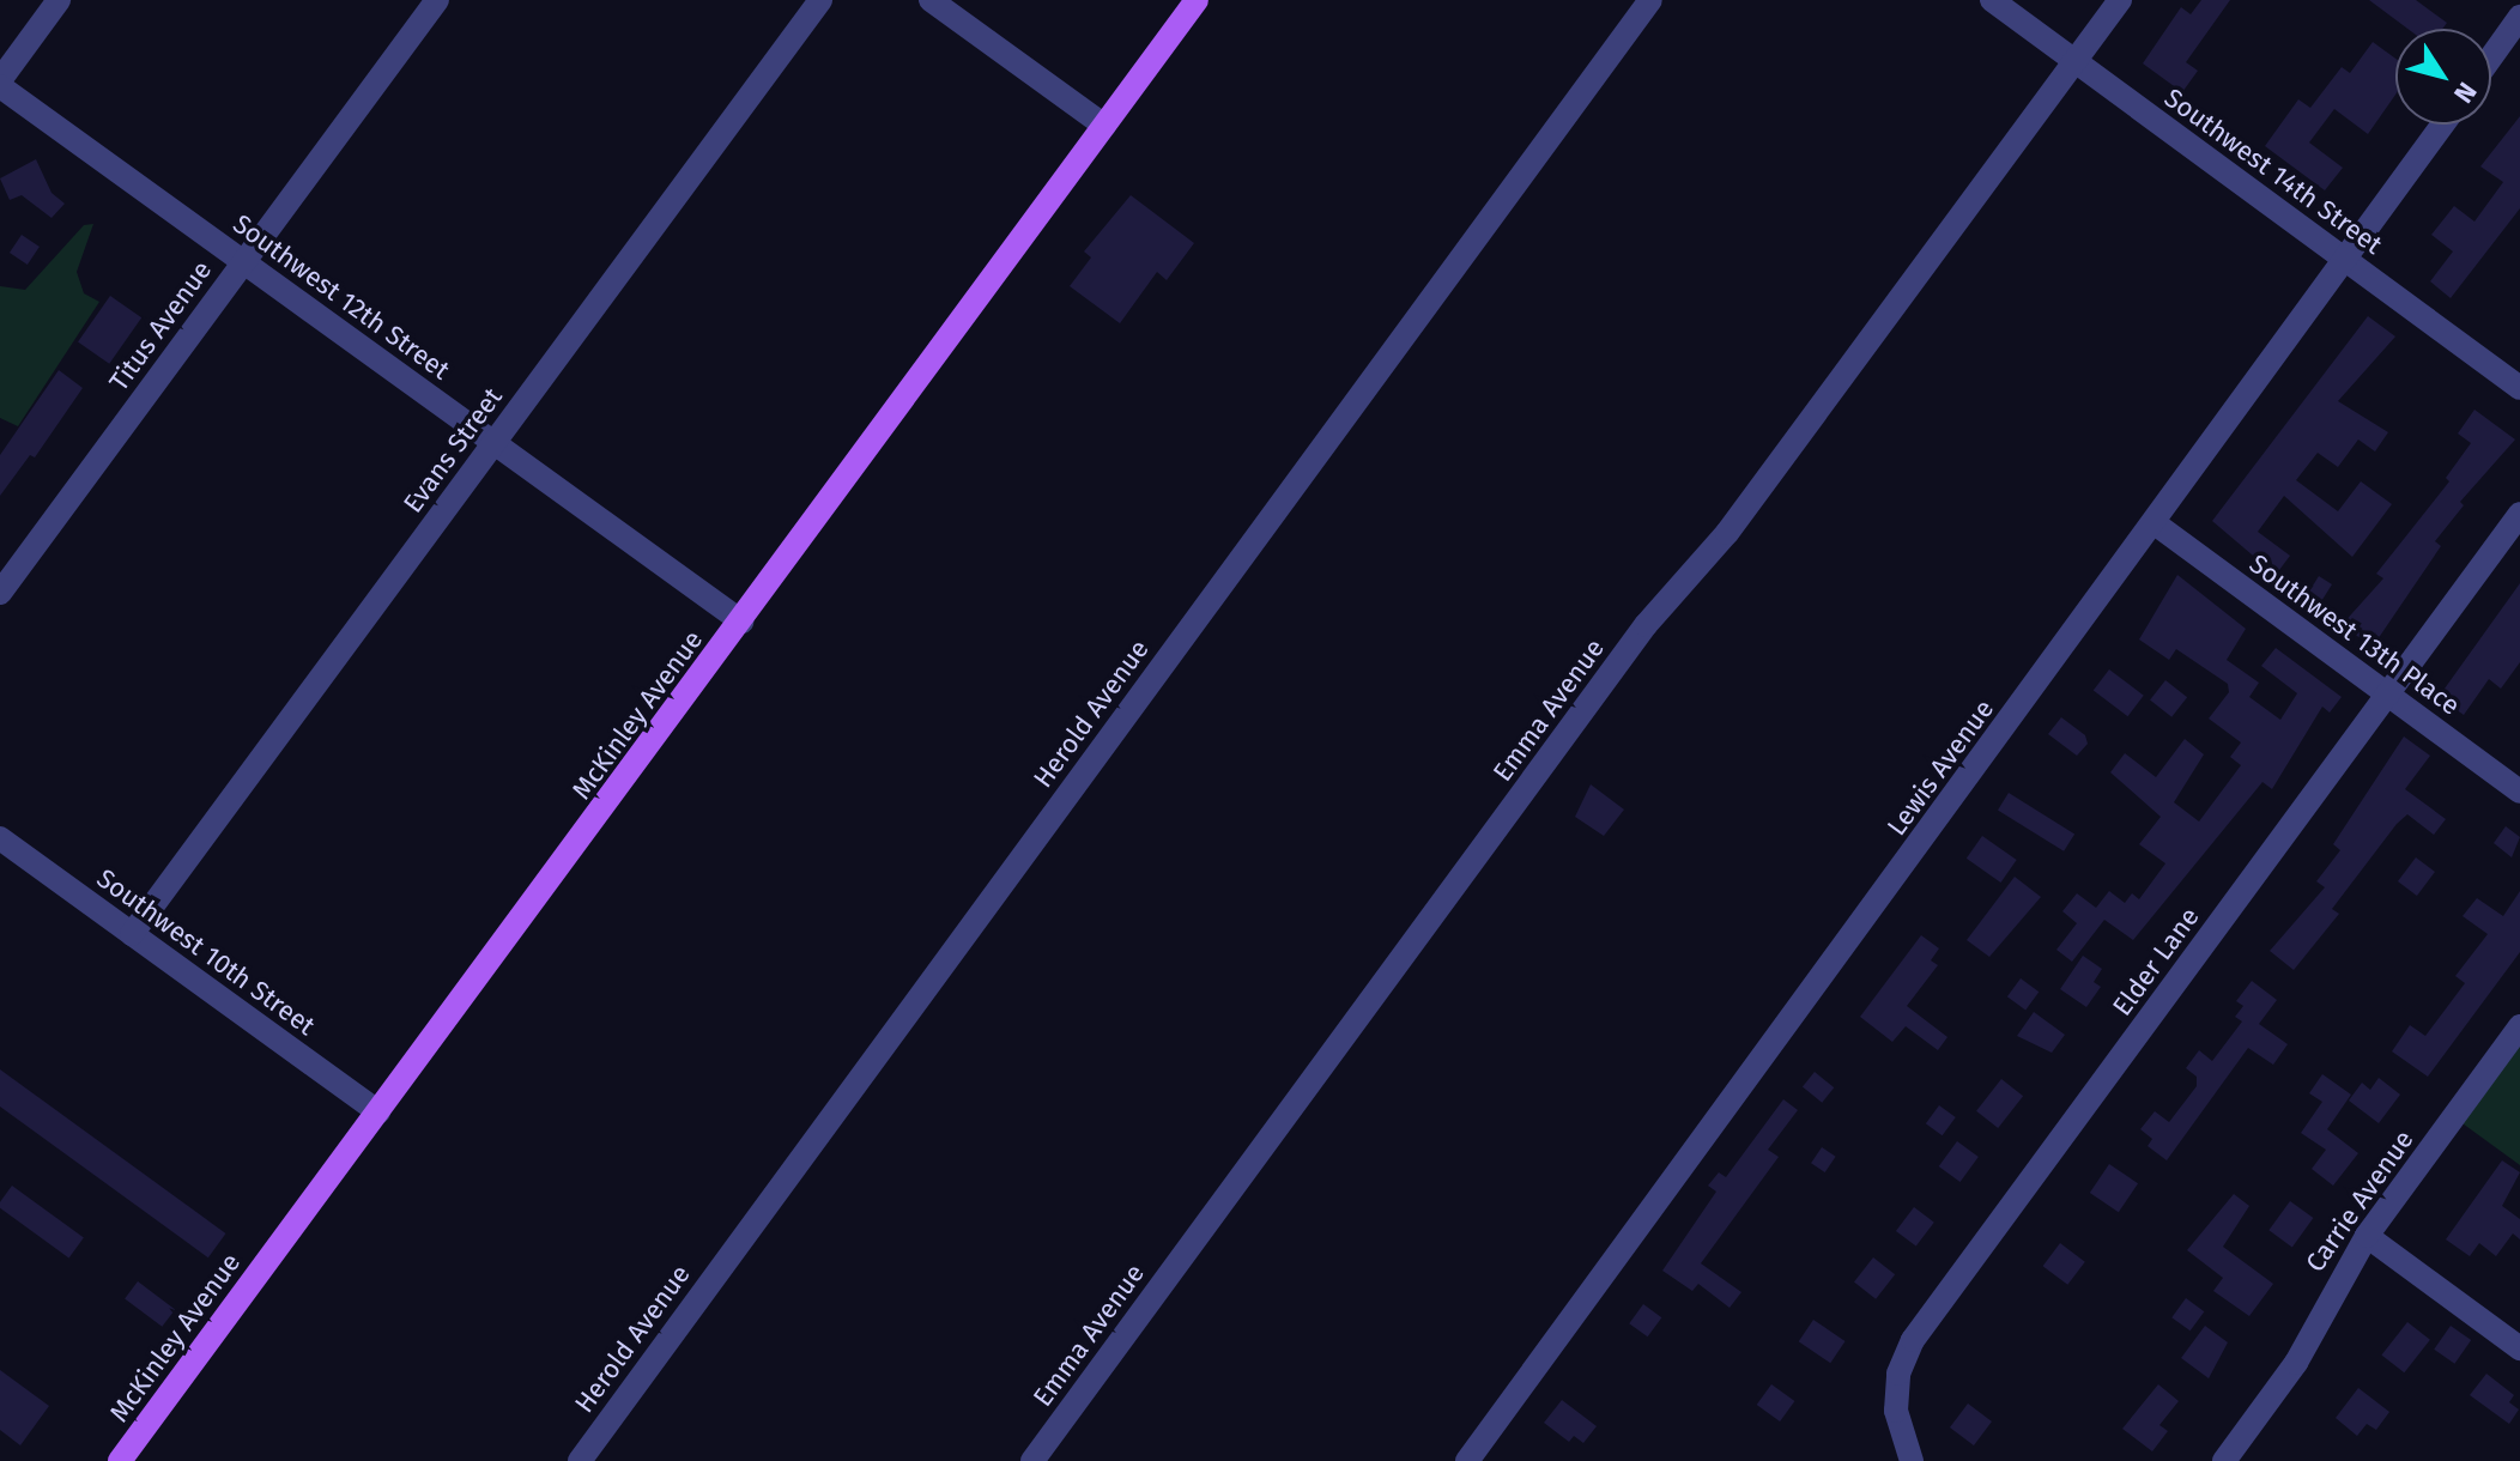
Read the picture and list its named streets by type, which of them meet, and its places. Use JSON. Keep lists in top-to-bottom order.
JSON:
{
  "streets": {
    "main road": ["McKinley Avenue"],
    "street": [
      "Southwest 14th Street",
      "Southwest 12th Street",
      "Titus Avenue",
      "Evans Street",
      "Southwest 13th Place",
      "Emma Avenue",
      "Herold Avenue",
      "Lewis Avenue",
      "Southwest 10th Street",
      "Elder Lane",
      "Carrie Avenue"
    ]
  },
  "crossings": [
    ["Southwest 14th Street", "Emma Avenue"],
    ["Southwest 14th Street", "Lewis Avenue"],
    ["Southwest 12th Street", "Titus Avenue"],
    ["Southwest 12th Street", "Evans Street"],
    ["Southwest 12th Street", "McKinley Avenue"],
    ["Evans Street", "Southwest 10th Street"],
    ["Southwest 13th Place", "Lewis Avenue"],
    ["Southwest 13th Place", "Elder Lane"],
    ["McKinley Avenue", "Southwest 10th Street"]
  ],
  "north": "bottom right"
}
